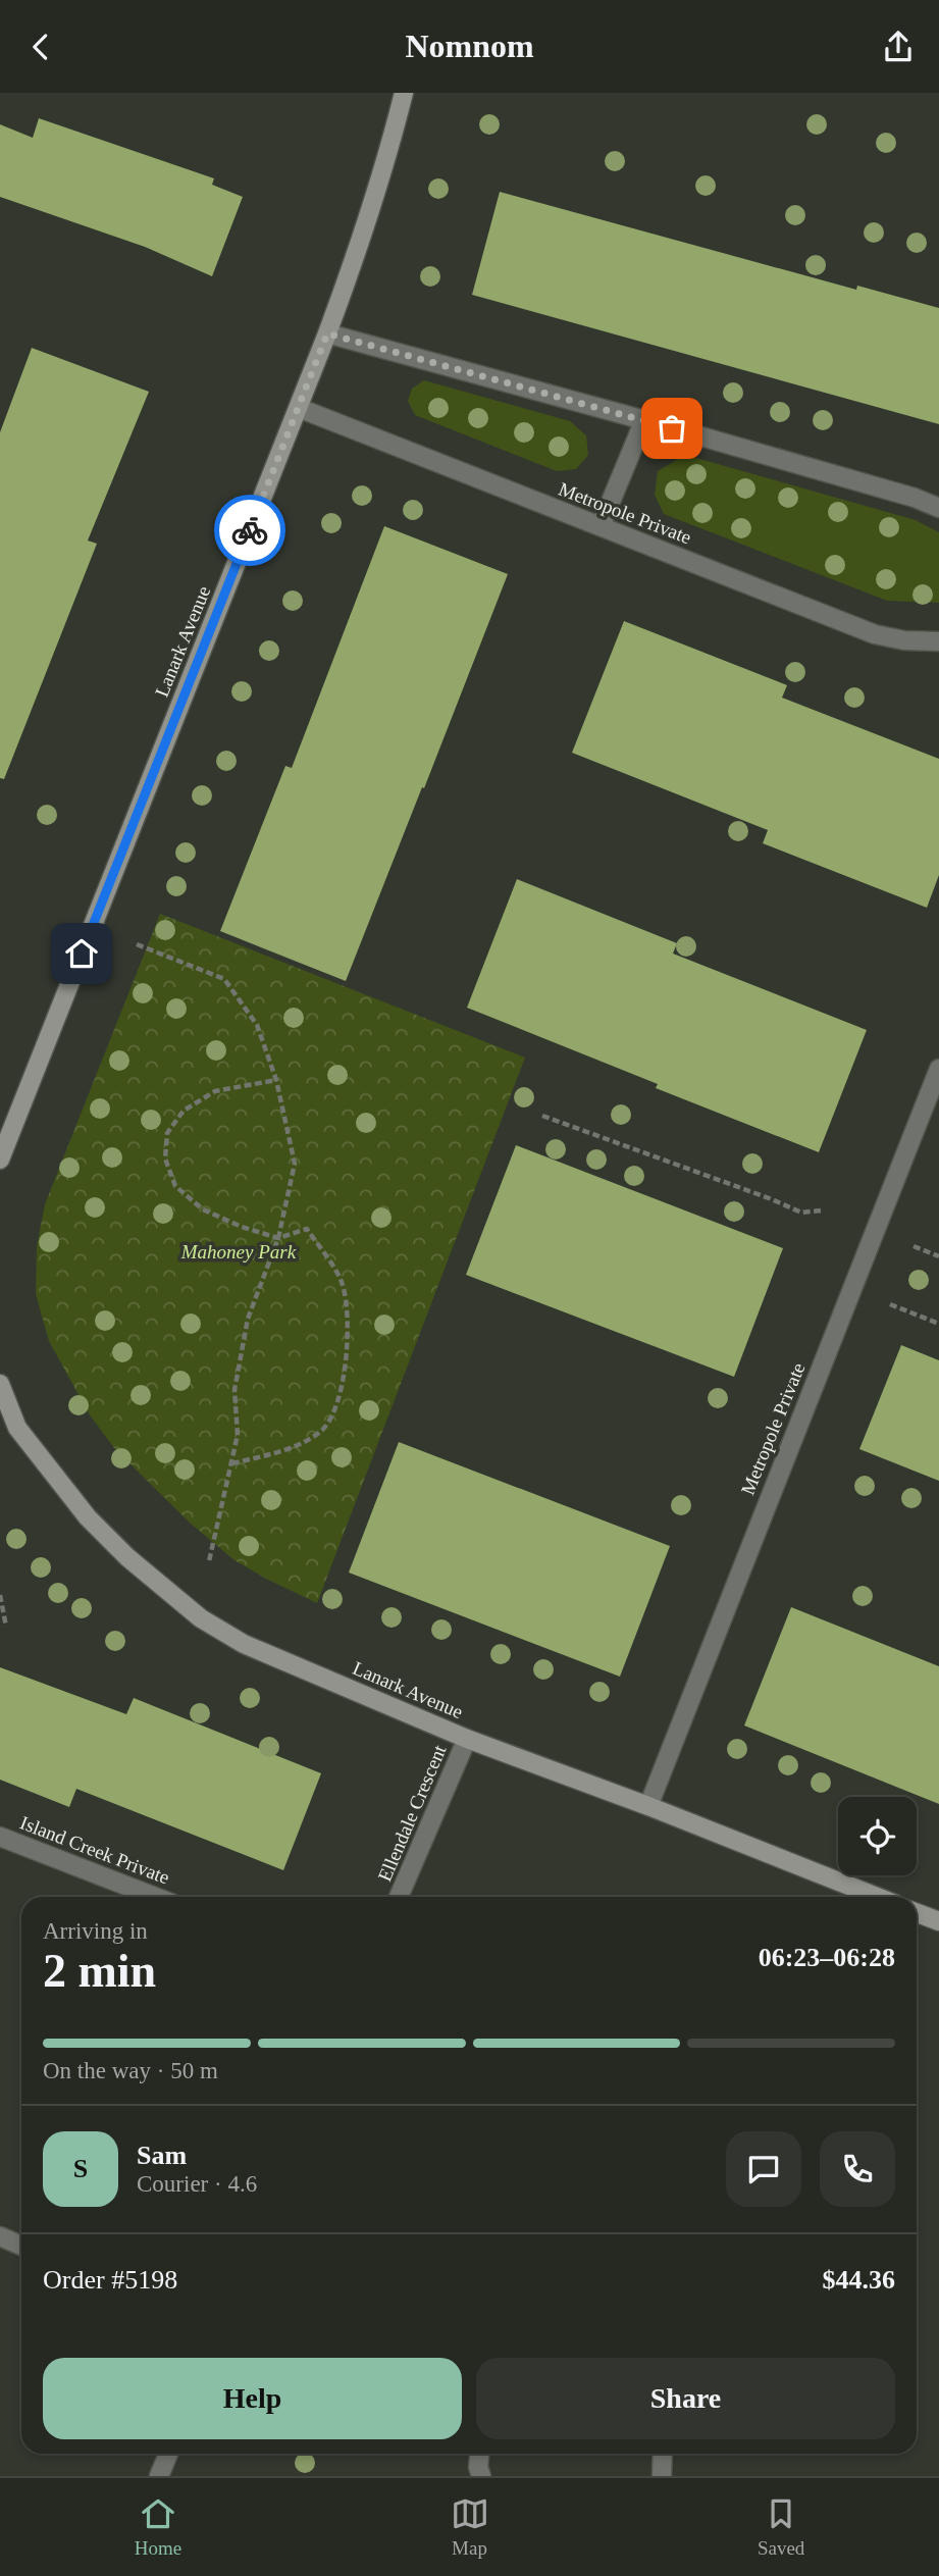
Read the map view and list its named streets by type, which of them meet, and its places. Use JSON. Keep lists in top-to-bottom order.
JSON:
{
  "streets": {
    "street": [
      "Metropole Private",
      "Lanark Avenue",
      "Ellendale Crescent",
      "Island Creek Private"
    ]
  },
  "crossings": [
    ["Metropole Private", "Lanark Avenue"],
    ["Lanark Avenue", "Ellendale Crescent"]
  ],
  "parks": ["Mahoney Park"],
  "page": {
    "header": "Nomnom",
    "heading": ["2 min", "Arriving in", "06:23–06:28"],
    "panel": [
      "Sam",
      "Courier · 4.6",
      "Order #5198",
      "$44.36"
    ],
    "bar": "On the way · 50 m",
    "round": "S",
    "buttons": ["Help", "Share"],
    "tabs": ["Home", "Map", "Saved"]
  }
}
